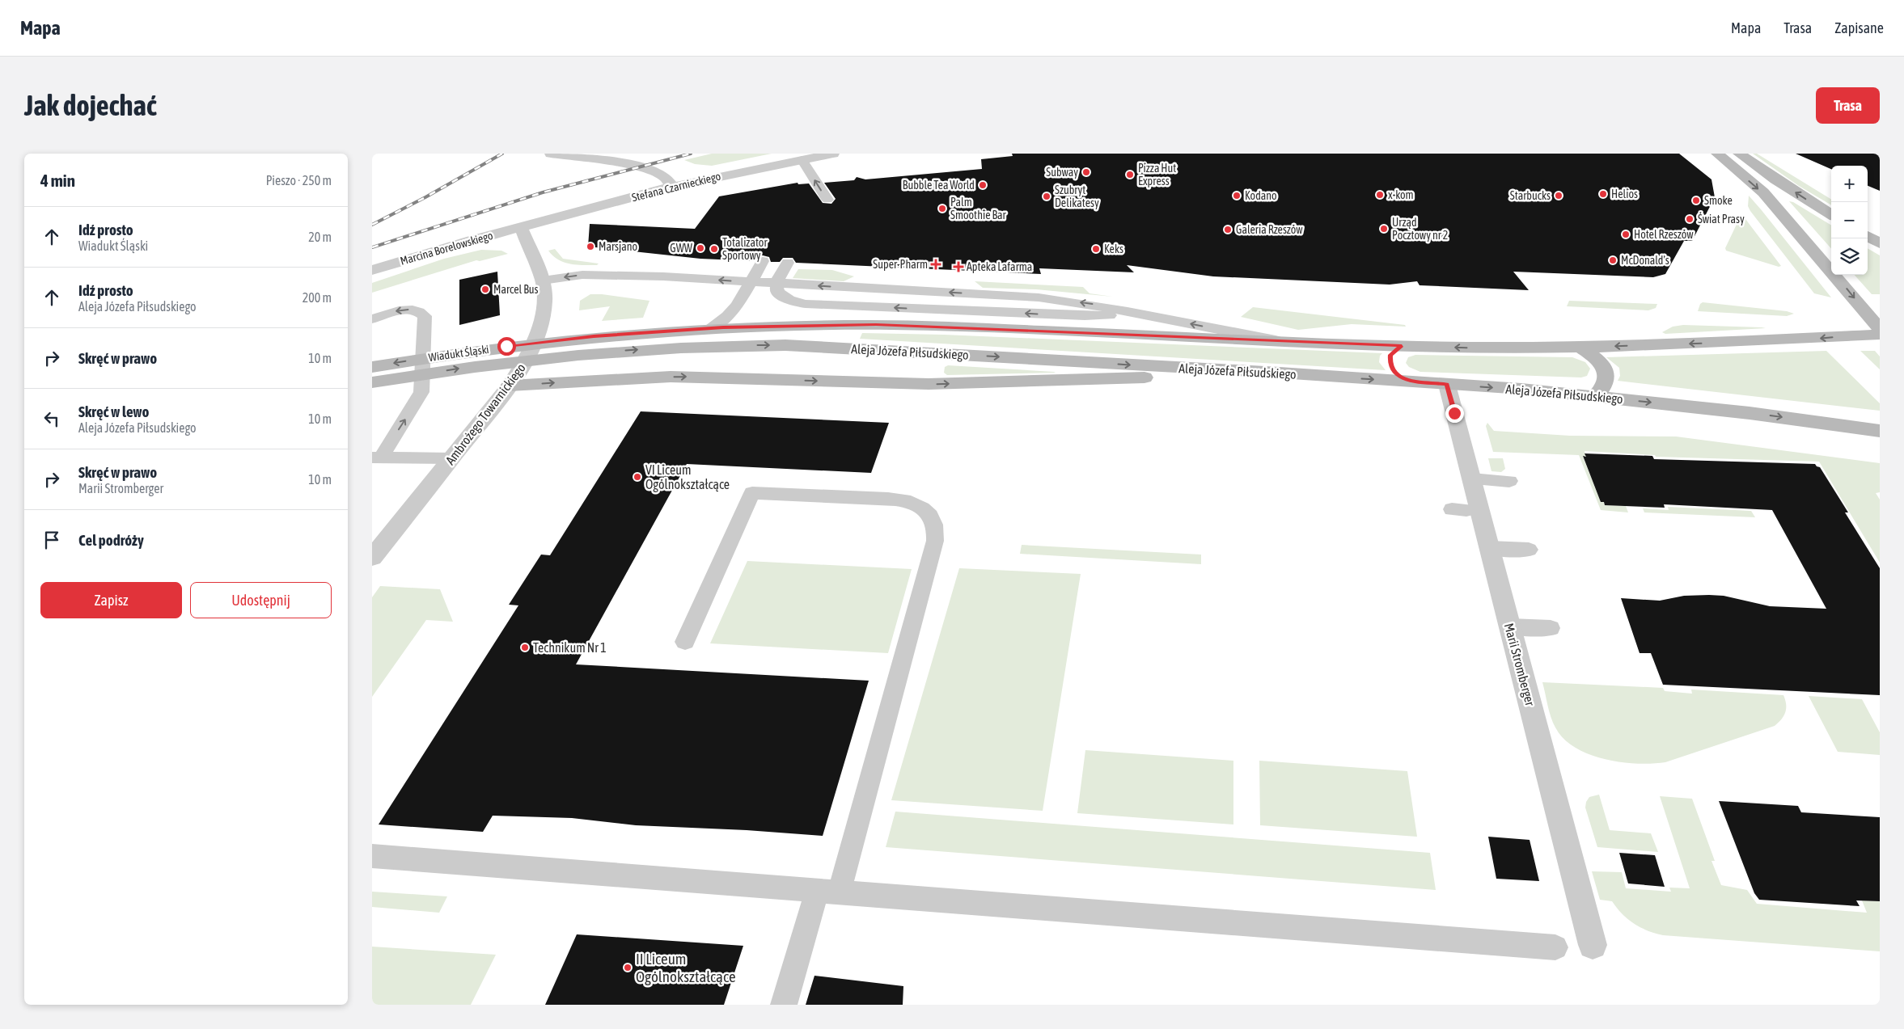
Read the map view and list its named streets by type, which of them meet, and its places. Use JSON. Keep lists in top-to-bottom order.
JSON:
{
  "streets": {
    "main road": ["Aleja Józefa Piłsudskiego", "Wiadukt Śląski"],
    "street": [
      "Stefana Czarnieckiego",
      "Marcina Borelowskiego",
      "Ambrożego Towarnickiego",
      "Marii Stromberger"
    ]
  },
  "crossings": [
    ["Stefana Czarnieckiego", "Marcina Borelowskiego"],
    ["Stefana Czarnieckiego", "Ambrożego Towarnickiego"],
    ["Marcina Borelowskiego", "Ambrożego Towarnickiego"],
    ["Aleja Józefa Piłsudskiego", "Wiadukt Śląski"],
    ["Aleja Józefa Piłsudskiego", "Marii Stromberger"]
  ],
  "places": {
    "other": [
      "Subway",
      "Pizza Hut Express",
      "Bubble Tea World",
      "Helios",
      "x-kom",
      "Kodano",
      "Starbucks",
      "Szubryt Delikatesy",
      "Smoke",
      "Palm Smoothie Bar",
      "Świat Prasy",
      "Urząd Pocztowy nr 2",
      "Galeria Rzeszów",
      "Hotel Rzeszów",
      "Marsjano",
      "GWW",
      "Totalizator Sportowy",
      "Keks",
      "McDonald's",
      "Marcel Bus",
      "VI Liceum Ogólnokształcące",
      "Technikum Nr 1",
      "II Liceum Ogólnokształcące"
    ],
    "health": ["Super-Pharm", "Apteka Lafarma"]
  },
  "page": {
    "header": "Mapa",
    "nav": ["Mapa", "Trasa", "Zapisane"],
    "buttons": [
      "Trasa",
      ["Zapisz", "Udostępnij"]
    ],
    "title": "Jak dojechać",
    "heading": ["4 min", "Pieszo · 250 m"],
    "map_buttons": ["+", "−"],
    "list": [
      ["Idź prosto", "Wiadukt Śląski", "20 m"],
      ["Idź prosto", "Aleja Józefa Piłsudskiego", "200 m"],
      ["Skręć w prawo", "10 m"],
      ["Skręć w lewo", "Aleja Józefa Piłsudskiego", "10 m"],
      ["Skręć w prawo", "Marii Stromberger", "10 m"],
      "Cel podróży"
    ]
  }
}
